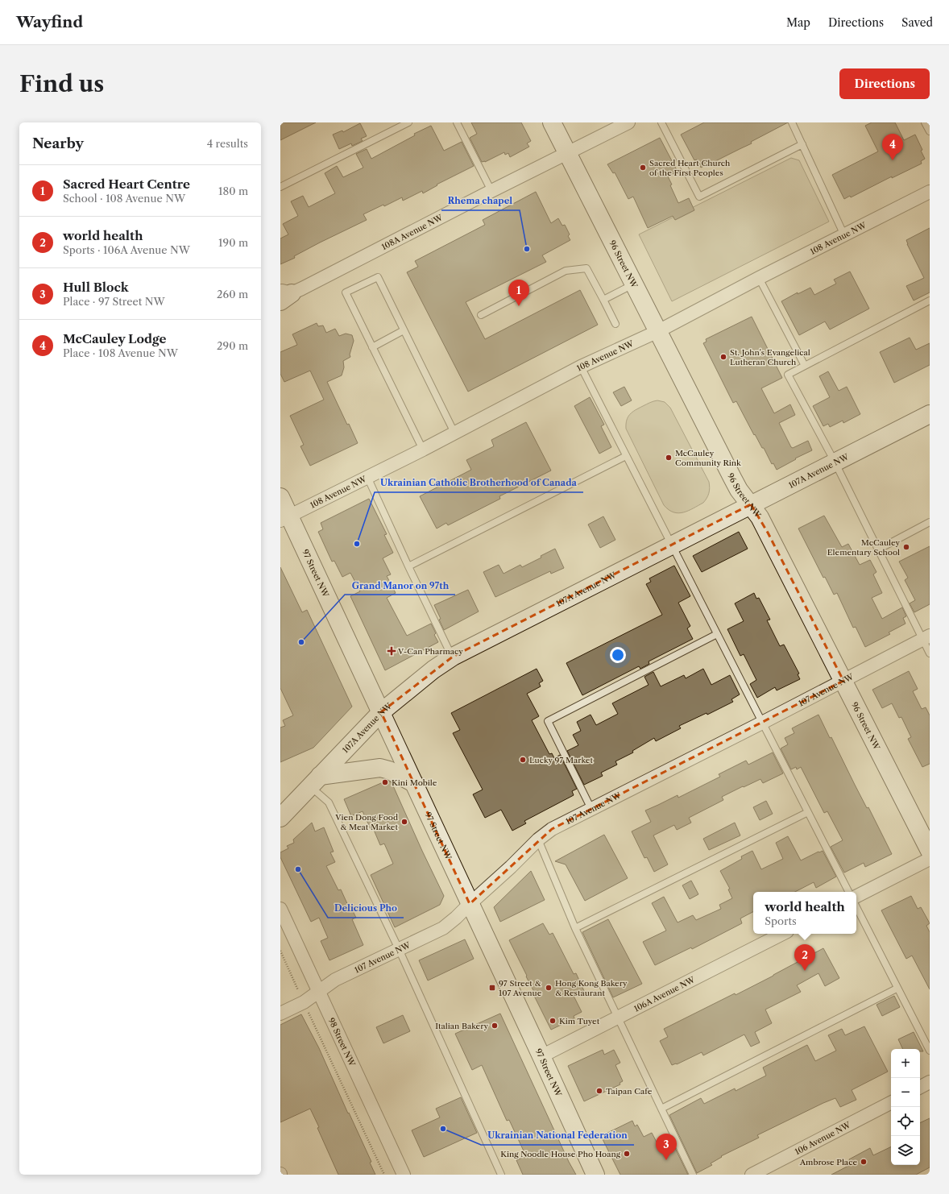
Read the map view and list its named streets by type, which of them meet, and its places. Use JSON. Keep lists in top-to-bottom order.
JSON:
{
  "streets": {
    "main road": ["96 Street NW", "107A Avenue NW", "97 Street NW"],
    "street": [
      "108A Avenue NW",
      "108 Avenue NW",
      "107 Avenue NW",
      "106A Avenue NW",
      "98 Street NW",
      "106 Avenue NW"
    ]
  },
  "crossings": [
    ["108A Avenue NW", "96 Street NW"],
    ["108 Avenue NW", "96 Street NW"],
    ["108 Avenue NW", "97 Street NW"],
    ["96 Street NW", "107A Avenue NW"],
    ["96 Street NW", "107 Avenue NW"],
    ["107A Avenue NW", "97 Street NW"],
    ["97 Street NW", "107 Avenue NW"],
    ["97 Street NW", "106A Avenue NW"],
    ["107 Avenue NW", "98 Street NW"]
  ],
  "places": {
    "other": [
      "Sacred Heart Church of the First Peoples",
      "Rhema chapel",
      "St. John's Evangelical Lutheran Church",
      "McCauley Community Rink",
      "Ukrainian Catholic Brotherhood of Canada",
      "McCauley Elementary School",
      "Grand Manor on 97th",
      "Lucky 97 Market",
      "Kini Mobile",
      "Vien Dong Food & Meat Market",
      "Delicious Pho",
      "Hong Kong Bakery & Restaurant",
      "Kim Tuyet",
      "Italian Bakery",
      "Taipan Cafe",
      "Ukrainian National Federation",
      "King Noodle House Pho Hoang",
      "Ambrose Place"
    ],
    "health": ["V-Can Pharmacy"],
    "transit": ["97 Street & 107 Avenue"]
  },
  "page": {
    "header": "Wayfind",
    "nav": ["Map", "Directions", "Saved"],
    "buttons": "Directions",
    "title": "Find us",
    "heading": ["Nearby", "4 results"],
    "pins": [
      "4",
      "1",
      "2",
      "3"
    ],
    "list": [
      {
        "mark": "1",
        "name": "Sacred Heart Centre",
        "note": "School · 108 Avenue NW",
        "value": "180 m"
      },
      {
        "mark": "2",
        "name": "world health",
        "note": "Sports · 106A Avenue NW",
        "value": "190 m"
      },
      {
        "mark": "3",
        "name": "Hull Block",
        "note": "Place · 97 Street NW",
        "value": "260 m"
      },
      {
        "mark": "4",
        "name": "McCauley Lodge",
        "note": "Place · 108 Avenue NW",
        "value": "290 m"
      }
    ],
    "popup": ["world health", "Sports"],
    "map_buttons": ["+", "−"]
  }
}
